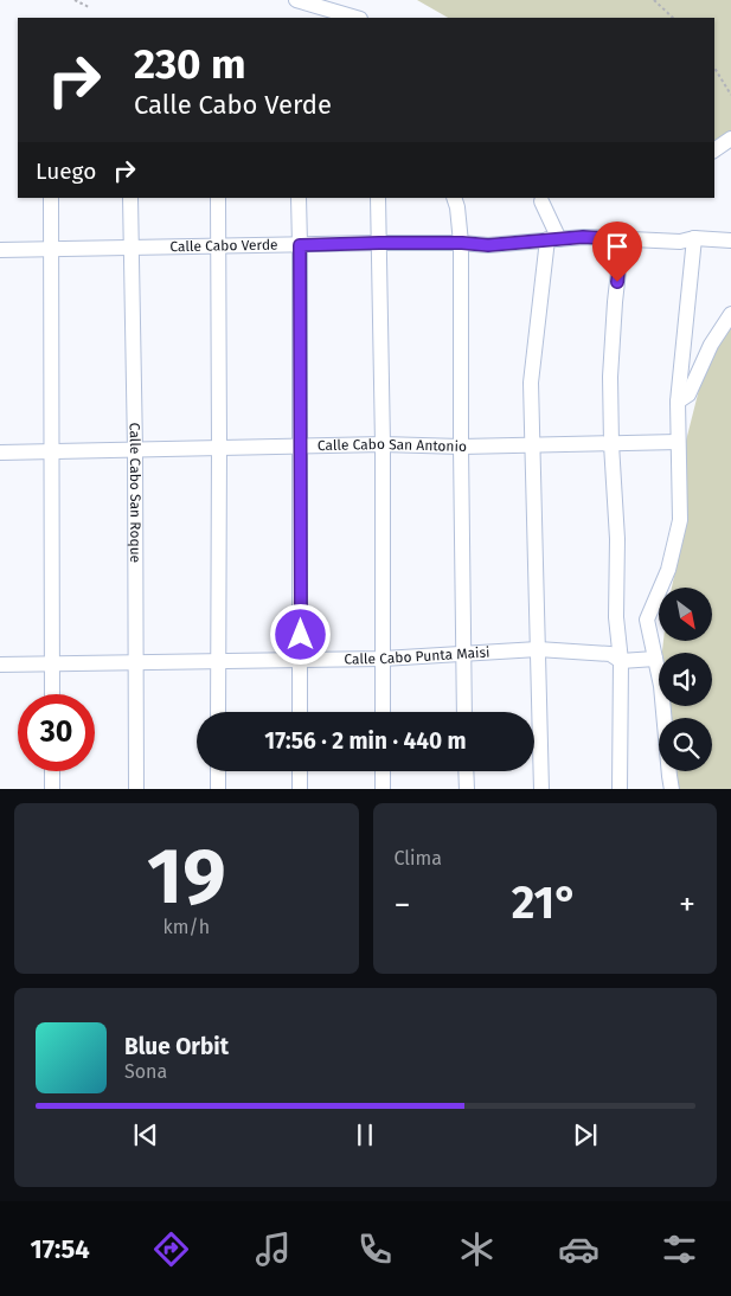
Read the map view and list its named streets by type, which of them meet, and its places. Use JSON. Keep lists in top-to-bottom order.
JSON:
{
  "streets": {
    "street": [
      "Calle Cabo Verde",
      "Calle Cabo San Antonio",
      "Calle Cabo San Roque",
      "Calle Cabo Punta Maisi"
    ]
  },
  "crossings": [
    ["Calle Cabo Verde", "Calle Cabo San Roque"],
    ["Calle Cabo San Antonio", "Calle Cabo San Roque"],
    ["Calle Cabo San Roque", "Calle Cabo Punta Maisi"]
  ],
  "north": "bottom right",
  "page": {
    "turn": ["230 m", "Calle Cabo Verde"],
    "then": "Luego",
    "limit": "30",
    "trip": "17:56 · 2 min · 440 m",
    "tile": [
      ["19", "km/h"],
      "Clima"
    ],
    "heat": ["−", "21°", "+"],
    "song": ["Blue Orbit", "Sona"],
    "tabs": "17:54"
  }
}
